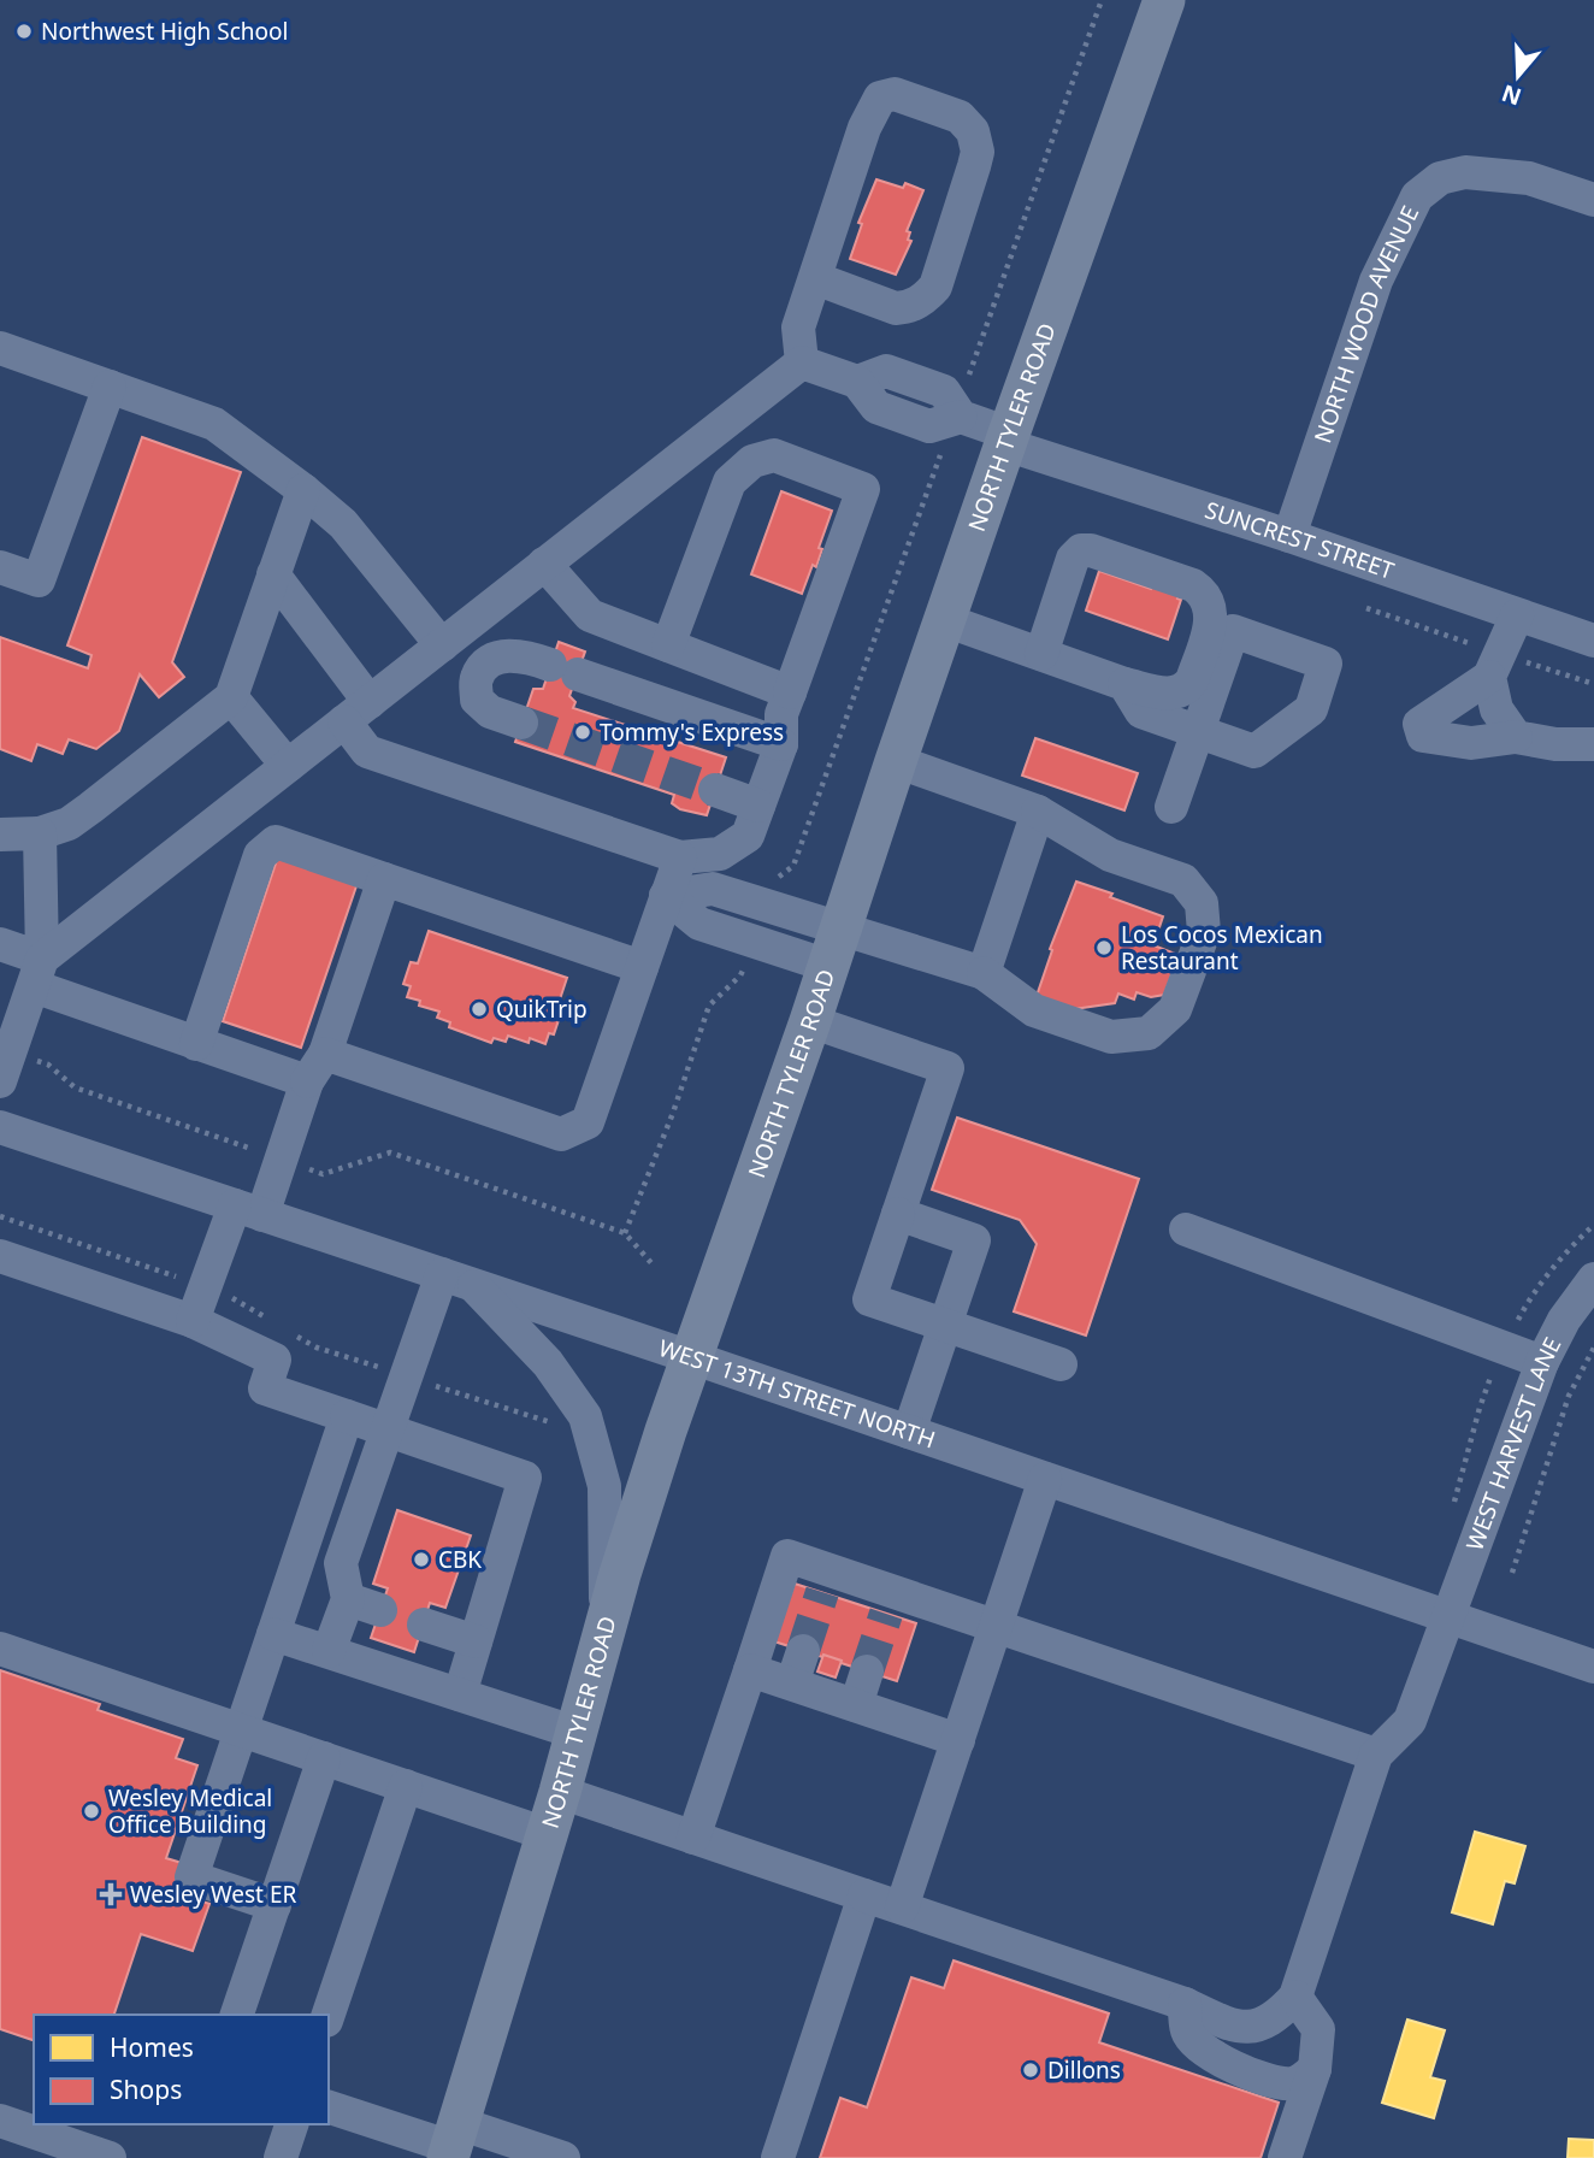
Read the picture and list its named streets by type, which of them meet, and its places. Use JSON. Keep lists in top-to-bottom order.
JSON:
{
  "streets": {
    "main road": ["NORTH TYLER ROAD"],
    "street": [
      "NORTH WOOD AVENUE",
      "SUNCREST STREET",
      "WEST 13TH STREET NORTH",
      "WEST HARVEST LANE"
    ]
  },
  "crossings": [
    ["NORTH WOOD AVENUE", "SUNCREST STREET"],
    ["NORTH TYLER ROAD", "SUNCREST STREET"],
    ["NORTH TYLER ROAD", "WEST 13TH STREET NORTH"],
    ["WEST 13TH STREET NORTH", "WEST HARVEST LANE"]
  ],
  "places": {
    "other": [
      "Northwest High School",
      "Tommy's Express",
      "Los Cocos Mexican Restaurant",
      "QuikTrip",
      "CBK",
      "Wesley Medical Office Building",
      "Dillons"
    ],
    "health": ["Wesley West ER"]
  },
  "legend": ["Homes", "Shops"],
  "north": "bottom"
}
